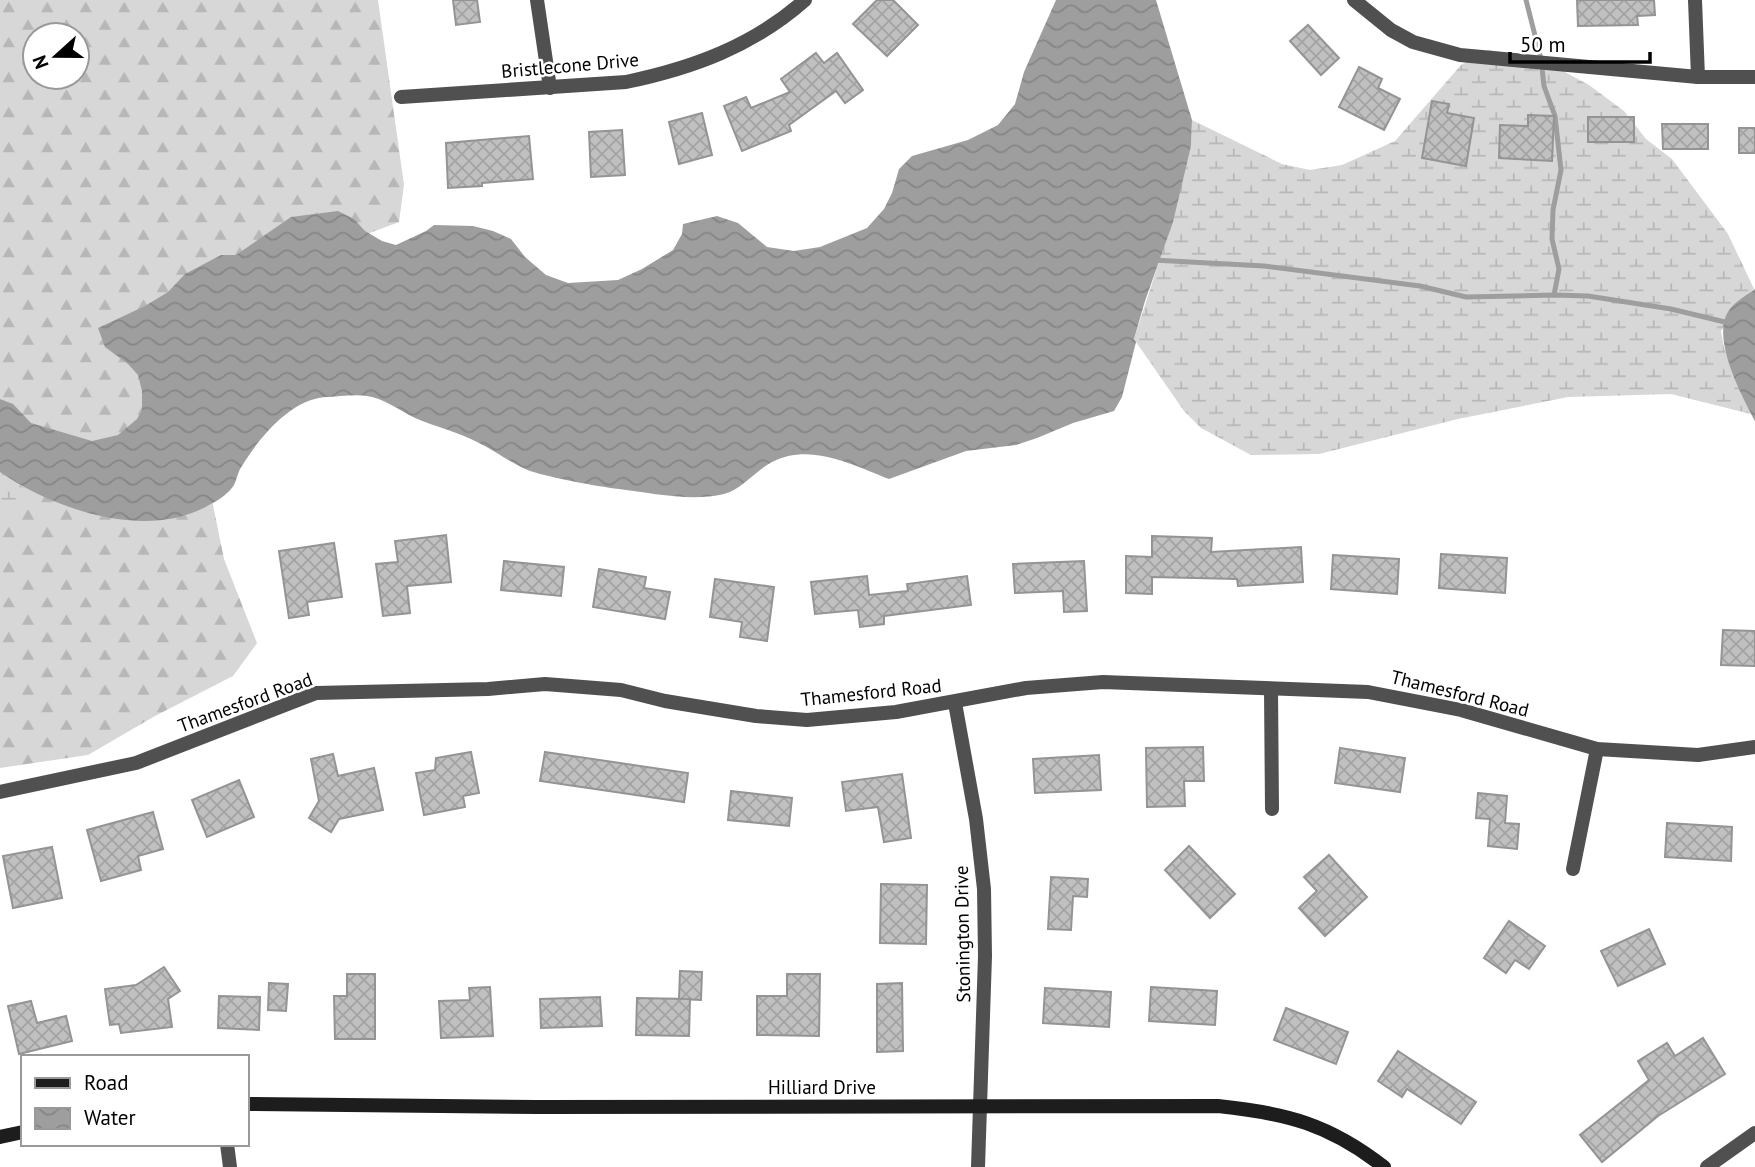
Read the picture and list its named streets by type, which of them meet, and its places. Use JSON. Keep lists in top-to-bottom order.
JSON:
{
  "streets": {
    "street": [
      "Bristlecone Drive",
      "Thamesford Road",
      "Stonington Drive",
      "Hilliard Drive"
    ]
  },
  "crossings": [
    ["Thamesford Road", "Stonington Drive"],
    ["Stonington Drive", "Hilliard Drive"]
  ],
  "legend": ["Road", "Water"],
  "scale_bar": "50 m",
  "north": "left"
}
